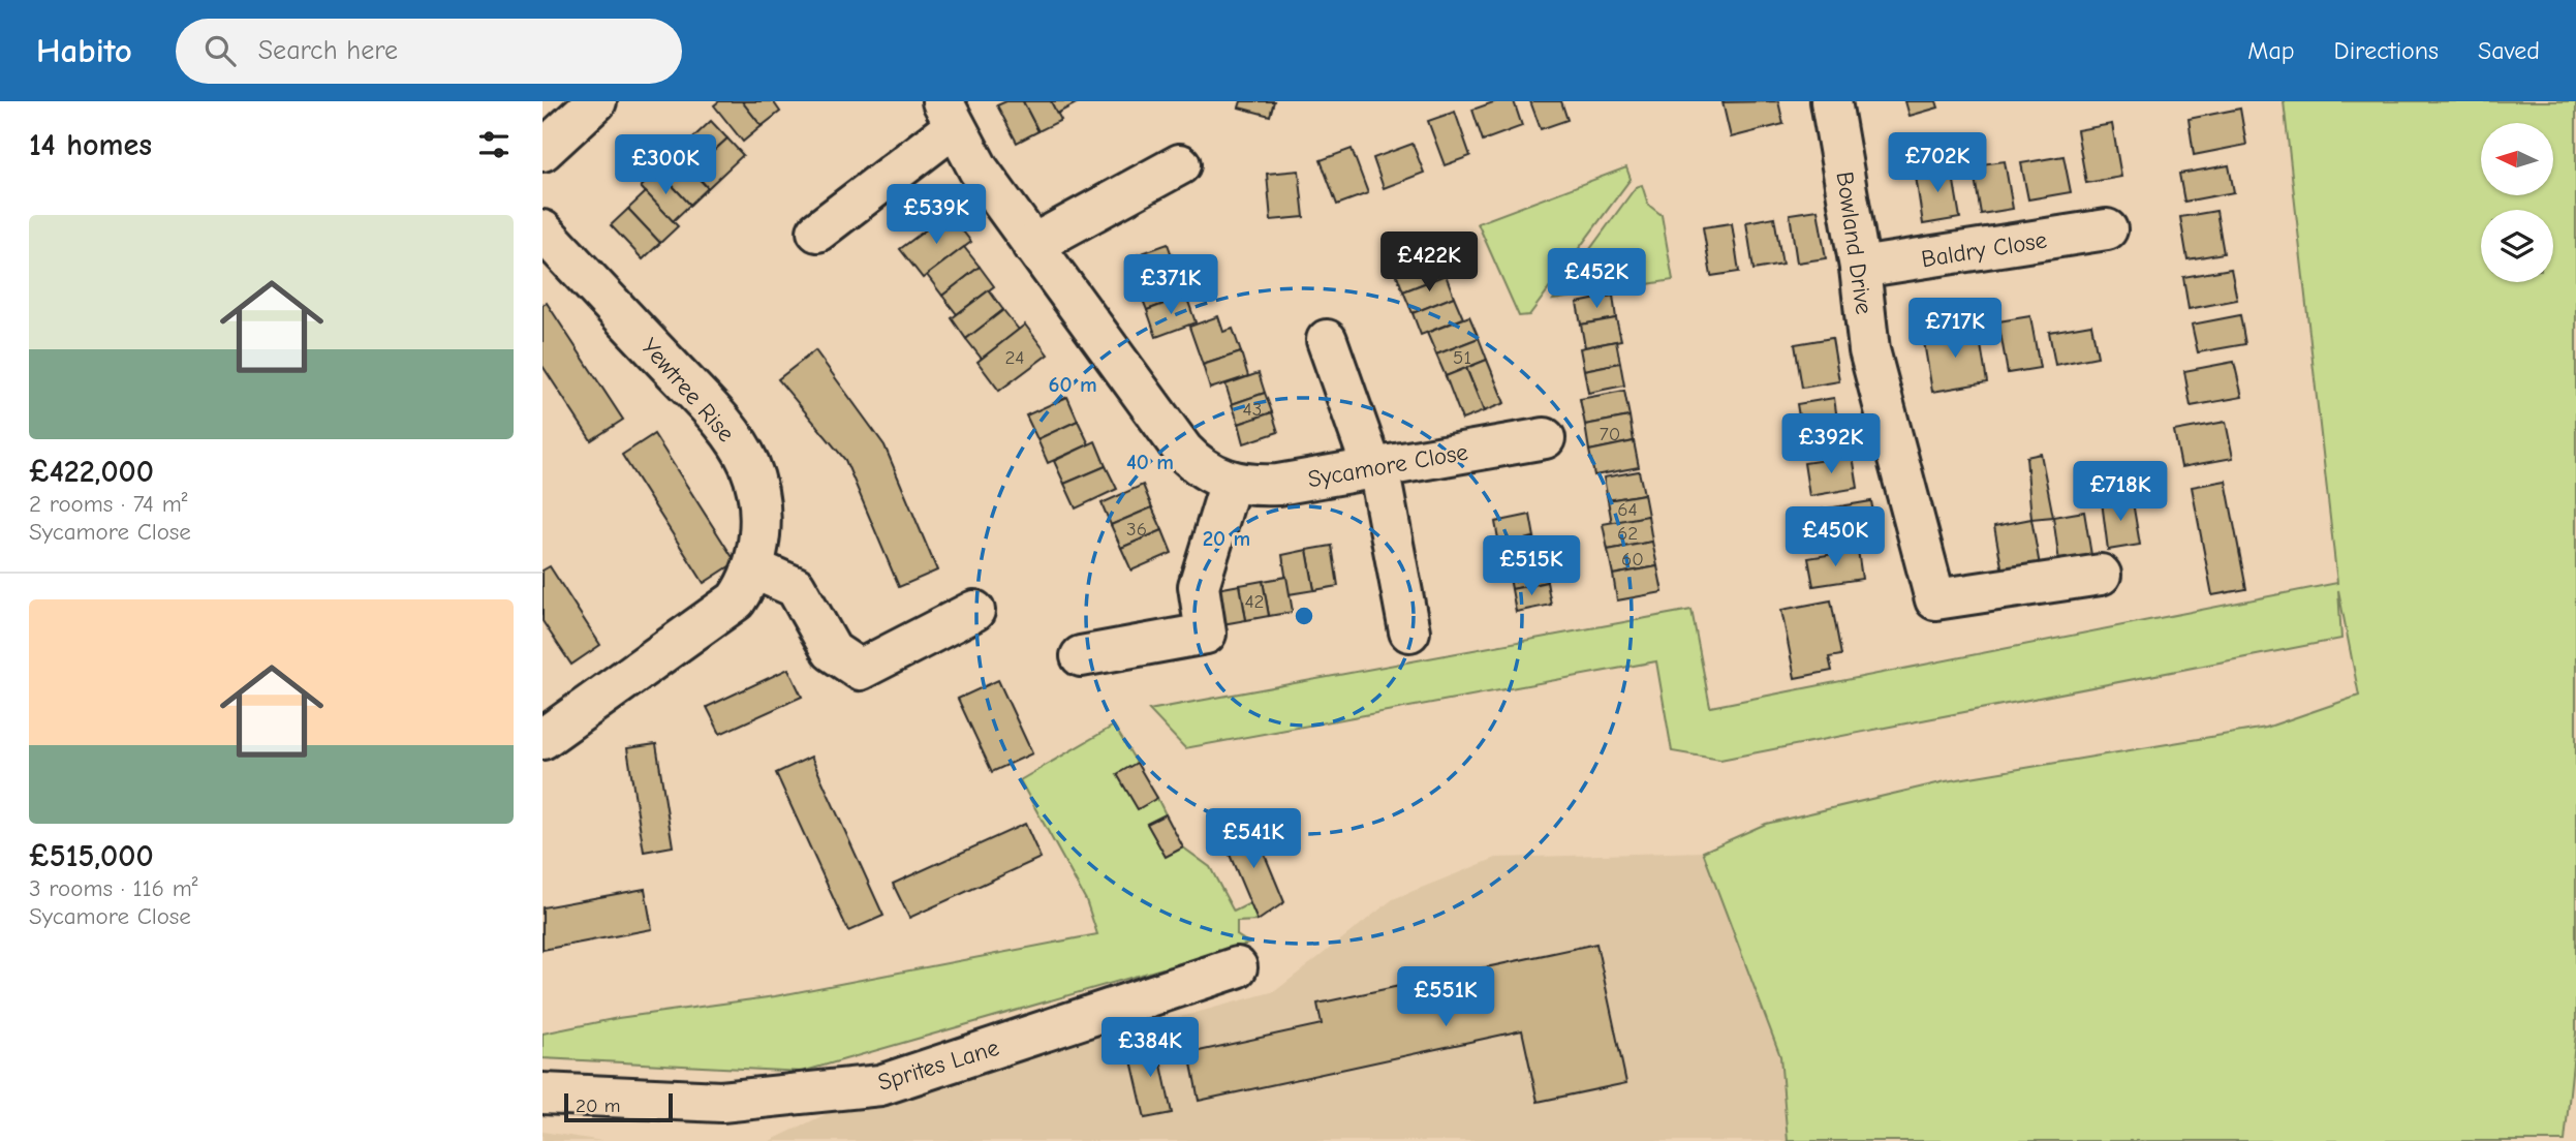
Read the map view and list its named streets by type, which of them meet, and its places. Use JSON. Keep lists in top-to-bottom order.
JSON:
{
  "streets": {
    "street": [
      "Bowland Drive",
      "Baldry Close",
      "Yewtree Rise",
      "Sycamore Close",
      "Sprites Lane"
    ]
  },
  "crossings": [
    ["Bowland Drive", "Baldry Close"]
  ],
  "house_numbers": [
    "24",
    "51",
    "43",
    "70",
    "64",
    "36",
    "62",
    "60",
    "42"
  ],
  "scale_bar": "20 m",
  "north": "left",
  "page": {
    "header": "Habito",
    "search": "Search here",
    "nav": ["Map", "Directions", "Saved"],
    "heading": "14 homes",
    "price": [
      "£702K",
      "£300K",
      "£539K",
      "£422K",
      "£452K",
      "£371K",
      "£717K",
      "£392K",
      "£718K",
      "£450K",
      "£515K",
      "£541K",
      "£551K",
      "£384K"
    ],
    "list": [
      {
        "name": "£422,000",
        "note": "2 rooms · 74 m² · Sycamore Close"
      },
      {
        "name": "£515,000",
        "note": "3 rooms · 116 m² · Sycamore Close"
      }
    ],
    "scale": "20 m"
  },
  "rings": ["60 m", "40 m", "20 m"]
}
